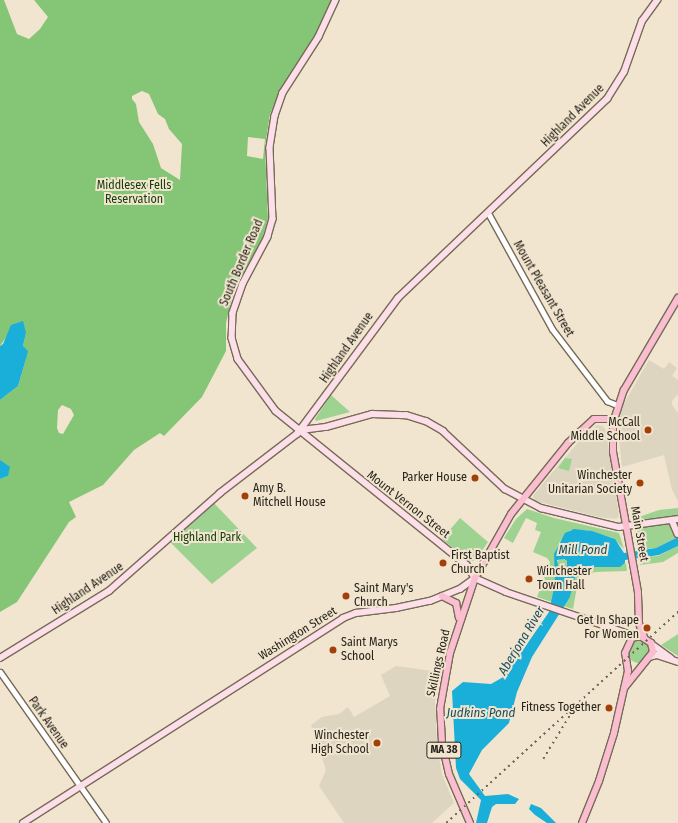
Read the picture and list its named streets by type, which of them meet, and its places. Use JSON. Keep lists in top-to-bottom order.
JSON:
{
  "streets": {
    "main road": [
      "Highland Avenue",
      "South Border Road",
      "Mount Vernon Street",
      "Main Street",
      "Washington Street",
      "Skillings Road",
      "MA 38"
    ],
    "street": ["Mount Pleasant Street", "Park Avenue"]
  },
  "crossings": [
    ["Highland Avenue", "South Border Road"],
    ["Highland Avenue", "Mount Pleasant Street"],
    ["Highland Avenue", "Mount Vernon Street"],
    ["South Border Road", "Mount Vernon Street"],
    ["Mount Pleasant Street", "Main Street"],
    ["Mount Vernon Street", "Washington Street"],
    ["Mount Vernon Street", "Skillings Road"],
    ["Main Street", "Washington Street"],
    ["Washington Street", "Skillings Road"],
    ["Washington Street", "Park Avenue"]
  ],
  "water": ["Mill Pond", "Aberjona River", "Judkins Pond"],
  "parks": ["Middlesex Fells Reservation", "Highland Park"],
  "places": [
    "McCall Middle School",
    "Parker House",
    "Winchester Unitarian Society",
    "Amy B. Mitchell House",
    "First Baptist Church",
    "Winchester Town Hall",
    "Saint Mary's Church",
    "Get In Shape For Women",
    "Saint Marys School",
    "Fitness Together",
    "Winchester High School"
  ]
}
